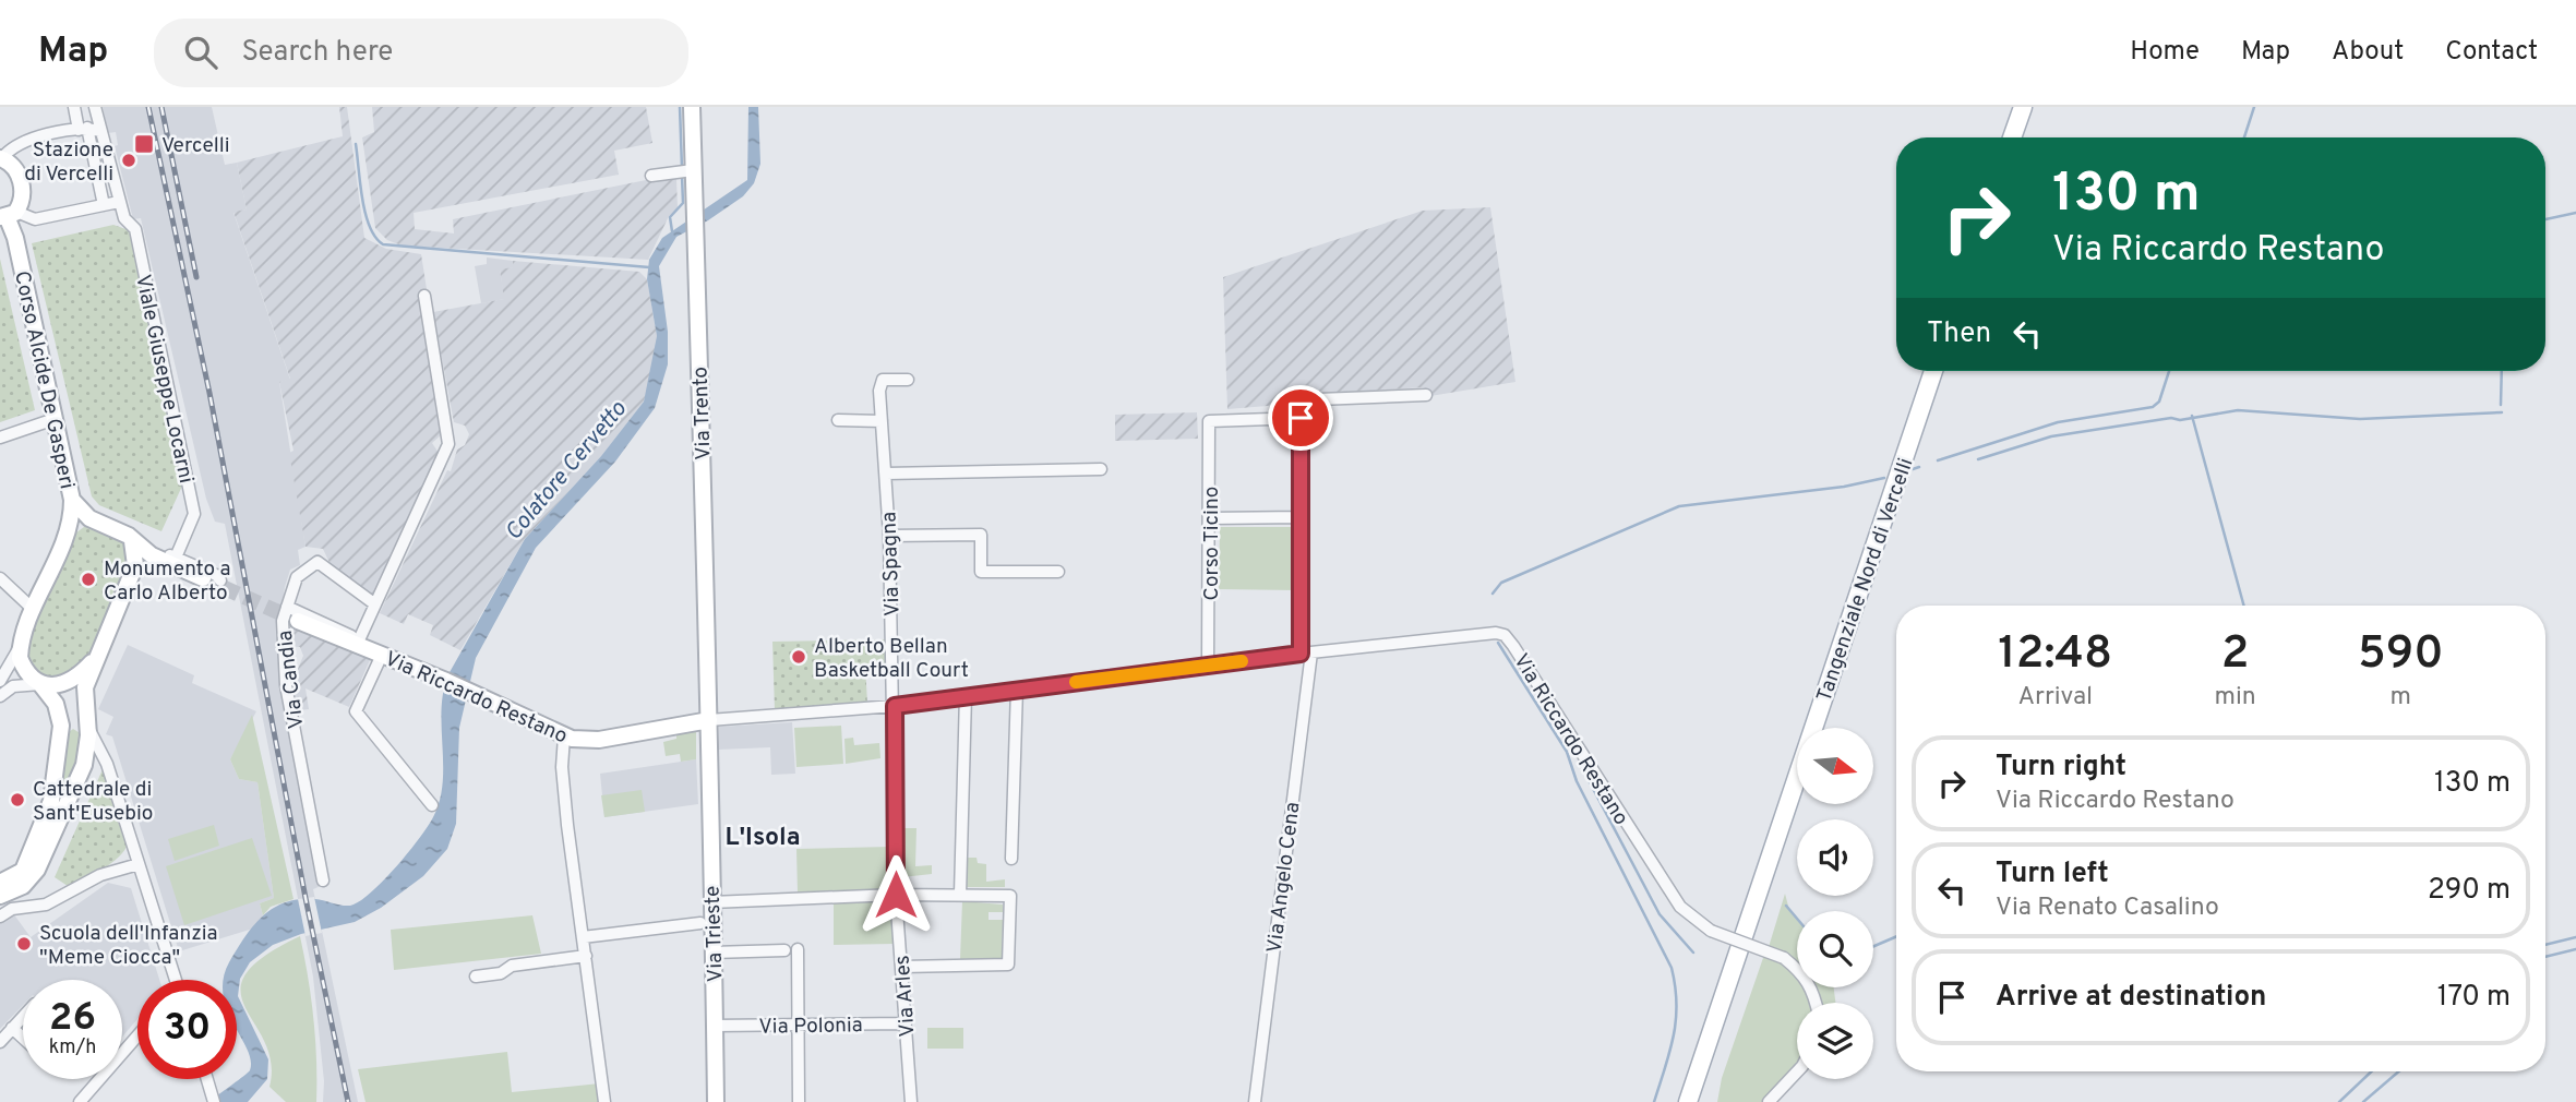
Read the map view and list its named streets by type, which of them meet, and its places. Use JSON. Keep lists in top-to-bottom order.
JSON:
{
  "streets": {
    "main road": ["Tangenziale Nord di Vercelli"],
    "street": [
      "Viale Giuseppe Locarni",
      "Corso Alcide De Gasperi",
      "Via Trento",
      "Corso Ticino",
      "Via Spagna",
      "Via Candia",
      "Via Riccardo Restano",
      "Via Angelo Cena",
      "Via Trieste",
      "Via Arles",
      "Via Polonia"
    ]
  },
  "crossings": [
    ["Via Trento", "Via Riccardo Restano"],
    ["Via Trento", "Via Trieste"],
    ["Corso Ticino", "Via Riccardo Restano"],
    ["Corso Ticino", "Via Angelo Cena"],
    ["Via Spagna", "Via Riccardo Restano"],
    ["Via Spagna", "Via Arles"],
    ["Via Candia", "Via Riccardo Restano"],
    ["Via Riccardo Restano", "Via Angelo Cena"],
    ["Via Riccardo Restano", "Via Trieste"],
    ["Via Riccardo Restano", "Via Arles"],
    ["Via Trieste", "Via Polonia"],
    ["Via Arles", "Via Polonia"]
  ],
  "districts": ["L'Isola"],
  "water": ["Colatore Cervetto"],
  "places": {
    "transit": ["Vercelli"],
    "other": [
      "Stazione di Vercelli",
      "Monumento a Carlo Alberto",
      "Alberto Bellan Basketball Court",
      "Cattedrale di Sant'Eusebio",
      "Scuola dell'Infanzia \"Meme Ciocca\""
    ]
  },
  "north": "right",
  "page": {
    "header": "Map",
    "search": "Search here",
    "nav": [
      "Home",
      "Map",
      "About",
      "Contact"
    ],
    "turn": ["130 m", "Via Riccardo Restano"],
    "then": "Then",
    "eta": [
      "12:48",
      "Arrival",
      "2",
      "min",
      "590",
      "m"
    ],
    "list": [
      {
        "name": "Turn right",
        "note": "Via Riccardo Restano",
        "value": "130 m"
      },
      {
        "name": "Turn left",
        "note": "Via Renato Casalino",
        "value": "290 m"
      },
      {
        "name": "Arrive at destination",
        "value": "170 m"
      }
    ],
    "speed": "26 km/h",
    "limit": "30"
  }
}
